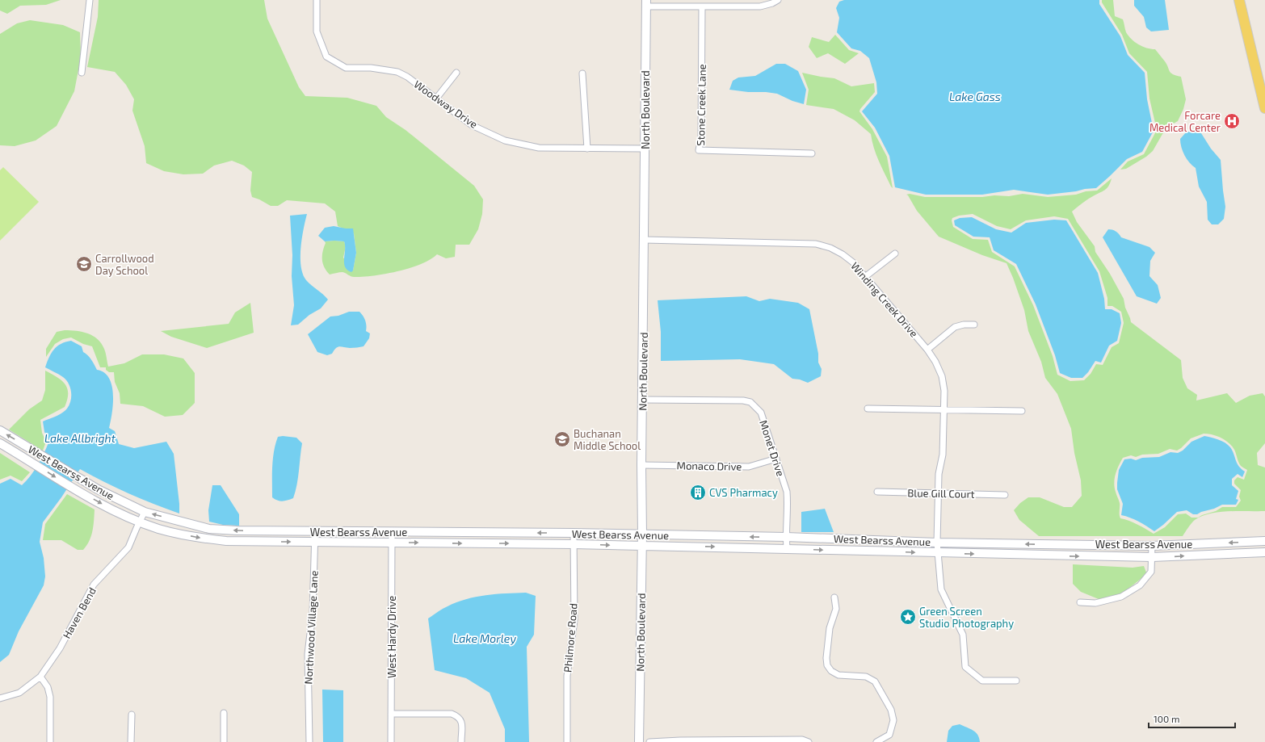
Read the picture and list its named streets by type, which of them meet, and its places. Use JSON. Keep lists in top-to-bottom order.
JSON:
{
  "streets": {
    "main road": ["North Boulevard", "West Bearss Avenue"],
    "street": [
      "Woodway Drive",
      "Stone Creek Lane",
      "Winding Creek Drive",
      "Monet Drive",
      "Monaco Drive",
      "Blue Gill Court",
      "Haven Bend",
      "Northwood Village Lane",
      "West Hardy Drive",
      "Philmore Road"
    ]
  },
  "crossings": [
    ["Woodway Drive", "North Boulevard"],
    ["North Boulevard", "Winding Creek Drive"],
    ["North Boulevard", "Monet Drive"],
    ["North Boulevard", "Monaco Drive"],
    ["North Boulevard", "West Bearss Avenue"],
    ["Winding Creek Drive", "West Bearss Avenue"],
    ["Winding Creek Drive", "Blue Gill Court"],
    ["Monet Drive", "Monaco Drive"],
    ["Monet Drive", "West Bearss Avenue"],
    ["West Bearss Avenue", "Haven Bend"],
    ["West Bearss Avenue", "Northwood Village Lane"],
    ["West Bearss Avenue", "West Hardy Drive"],
    ["West Bearss Avenue", "Philmore Road"]
  ],
  "water": ["Lake Gass", "Lake Allbright", "Lake Morley"],
  "places": {
    "hospital": ["Forcare Medical Center"],
    "school or university": ["Carrollwood Day School", "Buchanan Middle School"],
    "building": ["CVS Pharmacy"],
    "place": ["Green Screen Studio Photography"]
  },
  "scale_bar": "100 m"
}
